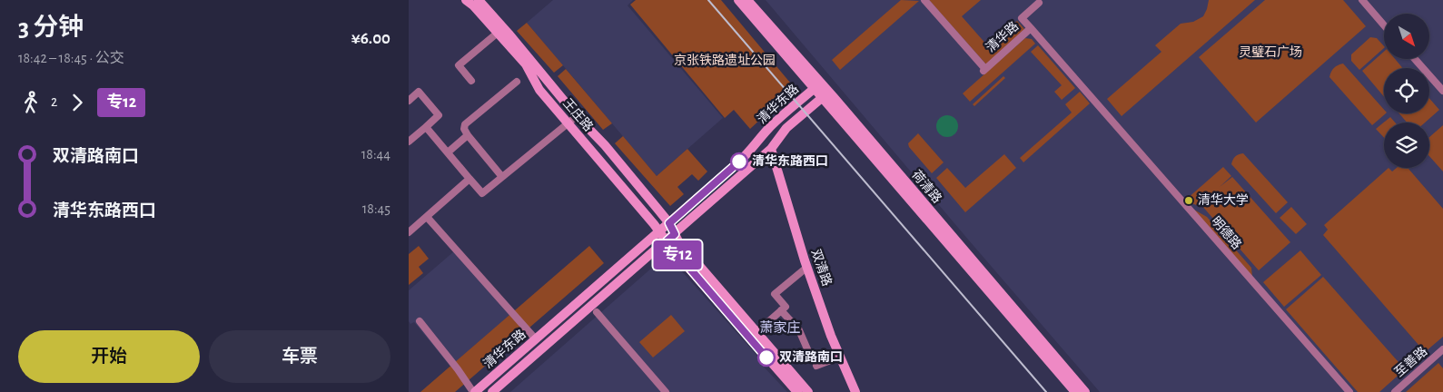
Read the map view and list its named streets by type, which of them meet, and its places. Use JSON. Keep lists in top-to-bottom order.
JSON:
{
  "streets": {
    "main road": [
      "清华东路",
      "王庄路",
      "荷清路",
      "双清路"
    ],
    "street": ["清华路", "明德路", "至善路"]
  },
  "crossings": [
    ["清华路", "明德路"],
    ["清华东路", "王庄路"],
    ["清华东路", "荷清路"],
    ["清华东路", "双清路"]
  ],
  "districts": ["萧家庄"],
  "parks": ["灵璧石广场", "京张铁路遗址公园"],
  "places": ["清华东路西口", "清华大学", "双清路南口"],
  "lines": ["bus line 专12"],
  "north": "bottom right",
  "page": {
    "heading": ["3 分钟", "18:42 – 18:45 · 公交", "¥6.00"],
    "on_map": "专12",
    "legs": ["2", "专12"],
    "list": [
      {
        "name": "双清路南口",
        "value": "18:44"
      },
      {
        "name": "清华东路西口",
        "value": "18:45"
      }
    ],
    "buttons": ["开始", "车票"]
  }
}
